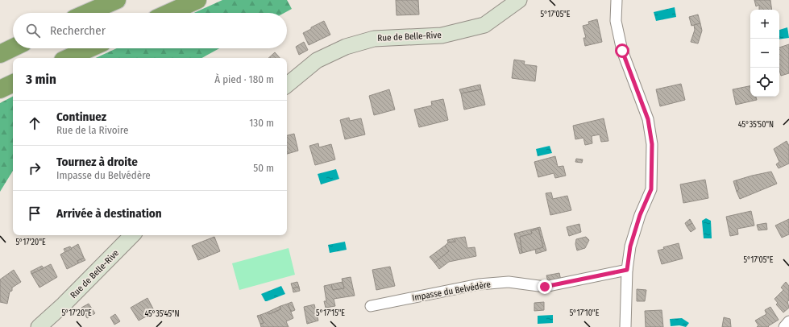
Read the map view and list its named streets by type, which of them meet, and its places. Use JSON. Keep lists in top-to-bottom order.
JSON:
{
  "streets": {
    "street": ["Rue de Belle-Rive", "Impasse du Belvédère"]
  },
  "page": {
    "map_buttons": ["+", "−"],
    "search": "Rechercher",
    "heading": ["3 min", "À pied · 180 m"],
    "list": [
      ["Continuez", "Rue de la Rivoire", "130 m"],
      ["Tournez à droite", "Impasse du Belvédère", "50 m"],
      "Arrivée à destination"
    ]
  },
  "coordinates": [
    "5°17'05\"E",
    "45°35'50\"N",
    "5°17'20\"E",
    "5°17'15\"E",
    "5°17'10\"E",
    "45°35'45\"N"
  ]
}
